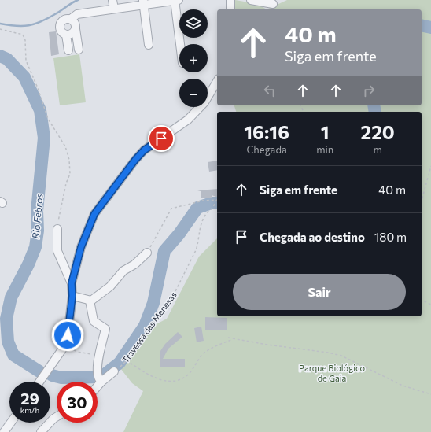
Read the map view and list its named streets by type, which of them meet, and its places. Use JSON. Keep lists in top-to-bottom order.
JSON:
{
  "streets": {
    "path": ["Travessa das Menesas"]
  },
  "water": ["Rio Febros"],
  "parks": ["Parque Biológico de Gaia"],
  "page": {
    "map_buttons": ["+", "−"],
    "turn": ["40 m", "Siga em frente"],
    "eta": [
      "16:16",
      "Chegada",
      "1",
      "min",
      "220",
      "m"
    ],
    "list": [
      {
        "name": "Siga em frente",
        "value": "40 m"
      },
      {
        "name": "Chegada ao destino",
        "value": "180 m"
      }
    ],
    "buttons": "Sair",
    "speed": "29 km/h",
    "limit": "30"
  }
}
